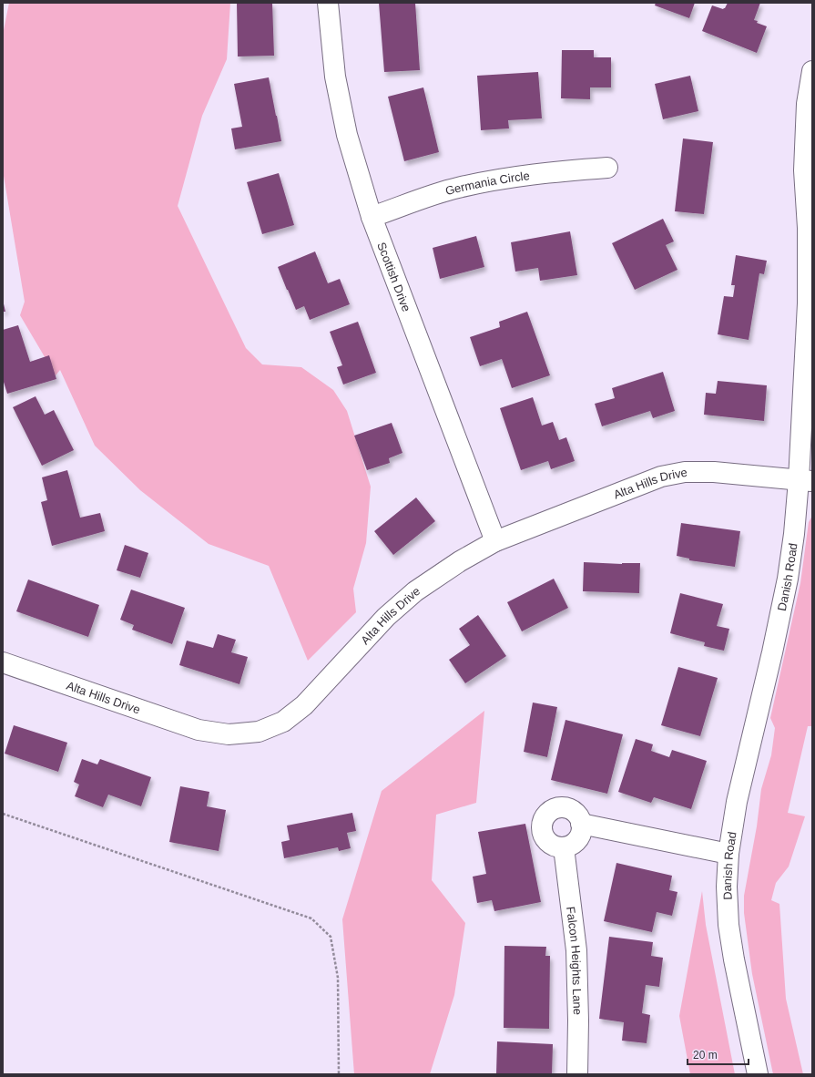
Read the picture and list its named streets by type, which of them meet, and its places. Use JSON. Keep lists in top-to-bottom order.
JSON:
{
  "streets": {
    "street": [
      "Germania Circle",
      "Scottish Drive",
      "Alta Hills Drive",
      "Danish Road",
      "Falcon Heights Lane"
    ]
  },
  "crossings": [
    ["Germania Circle", "Scottish Drive"],
    ["Scottish Drive", "Alta Hills Drive"],
    ["Alta Hills Drive", "Danish Road"]
  ],
  "scale_bar": "20 m"
}
